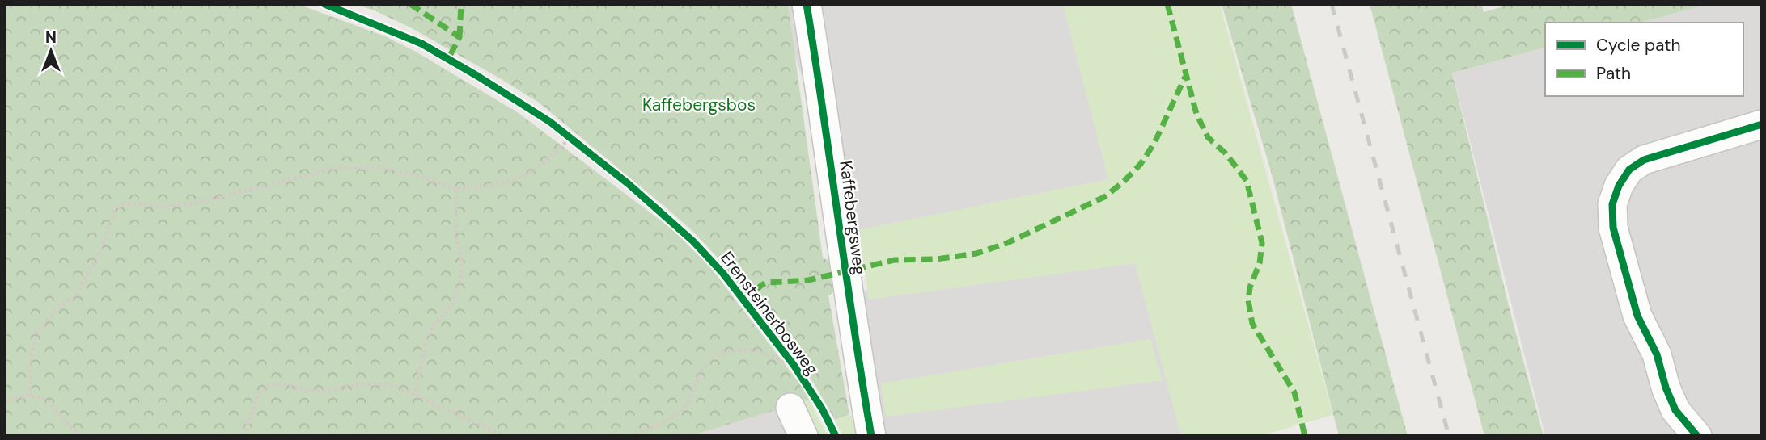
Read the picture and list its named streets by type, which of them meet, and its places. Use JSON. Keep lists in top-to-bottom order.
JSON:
{
  "streets": {
    "street": ["Kaffebergsweg"],
    "cycle path": ["Erensteinerbosweg"]
  },
  "parks": ["Kaffebergsbos"],
  "legend": ["Cycle path", "Path"],
  "north": "top"
}
